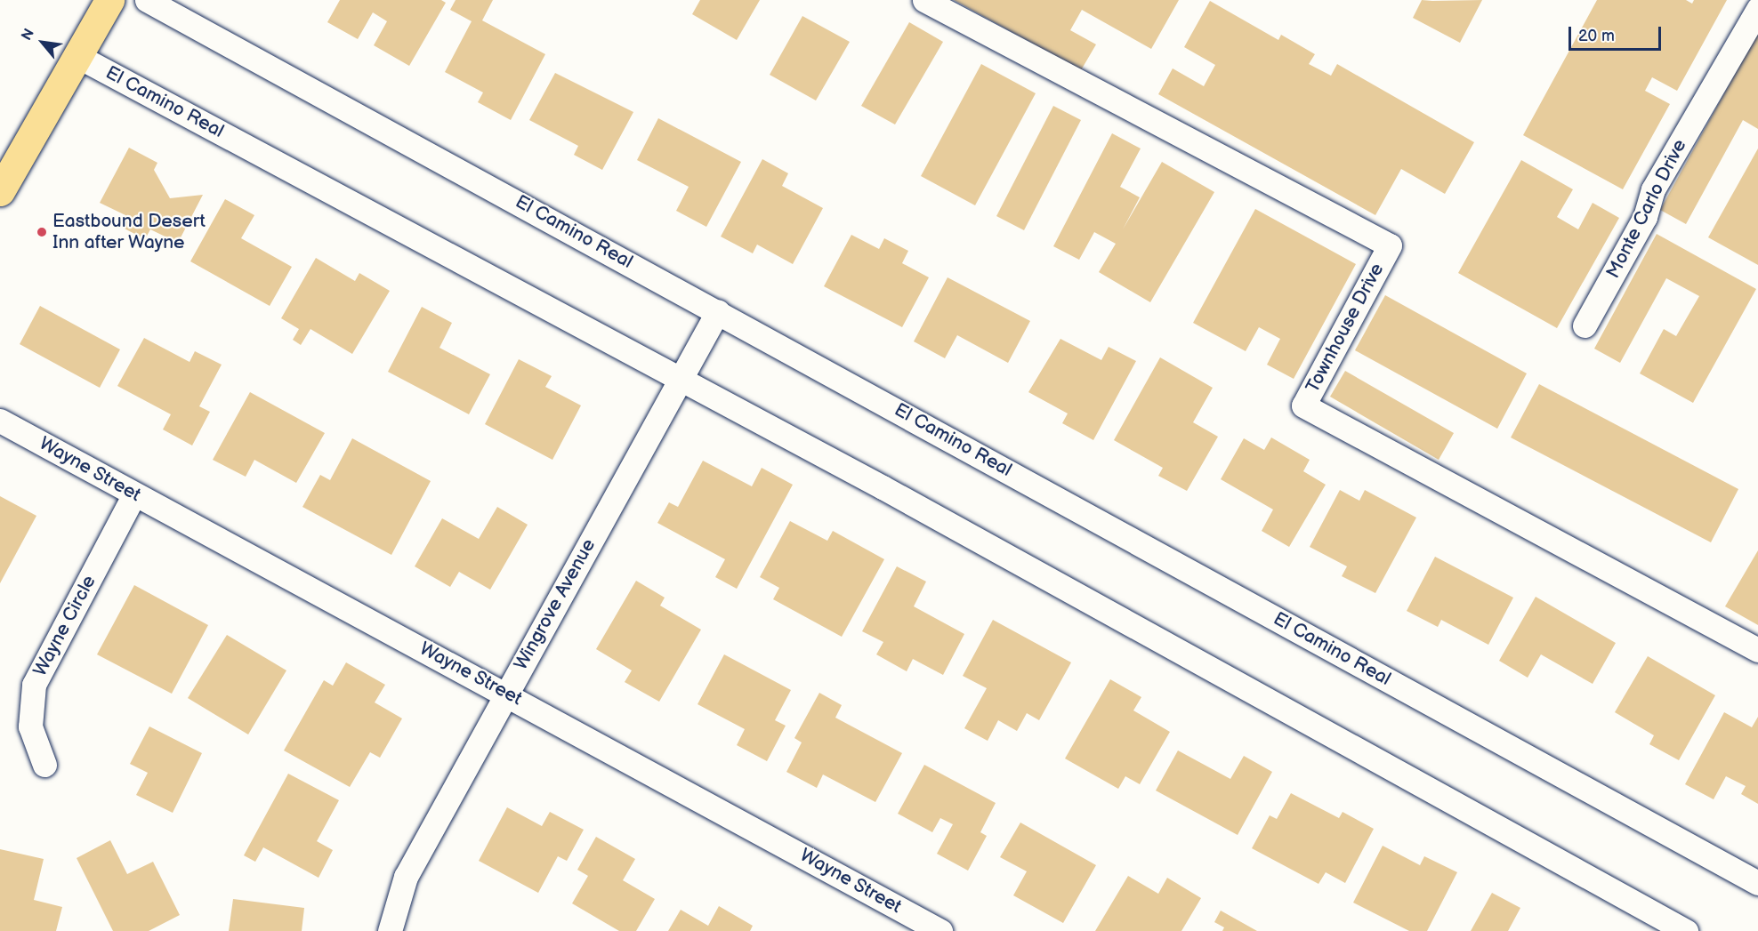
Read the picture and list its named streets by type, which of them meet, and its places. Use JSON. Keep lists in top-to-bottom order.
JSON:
{
  "streets": {
    "street": [
      "El Camino Real",
      "Monte Carlo Drive",
      "Townhouse Drive",
      "Wayne Street",
      "Wingrove Avenue",
      "Wayne Circle"
    ]
  },
  "crossings": [
    ["El Camino Real", "Wingrove Avenue"],
    ["Wayne Street", "Wingrove Avenue"],
    ["Wayne Street", "Wayne Circle"]
  ],
  "places": ["Eastbound Desert Inn after Wayne"],
  "scale_bar": "20 m",
  "north": "top left"
}
